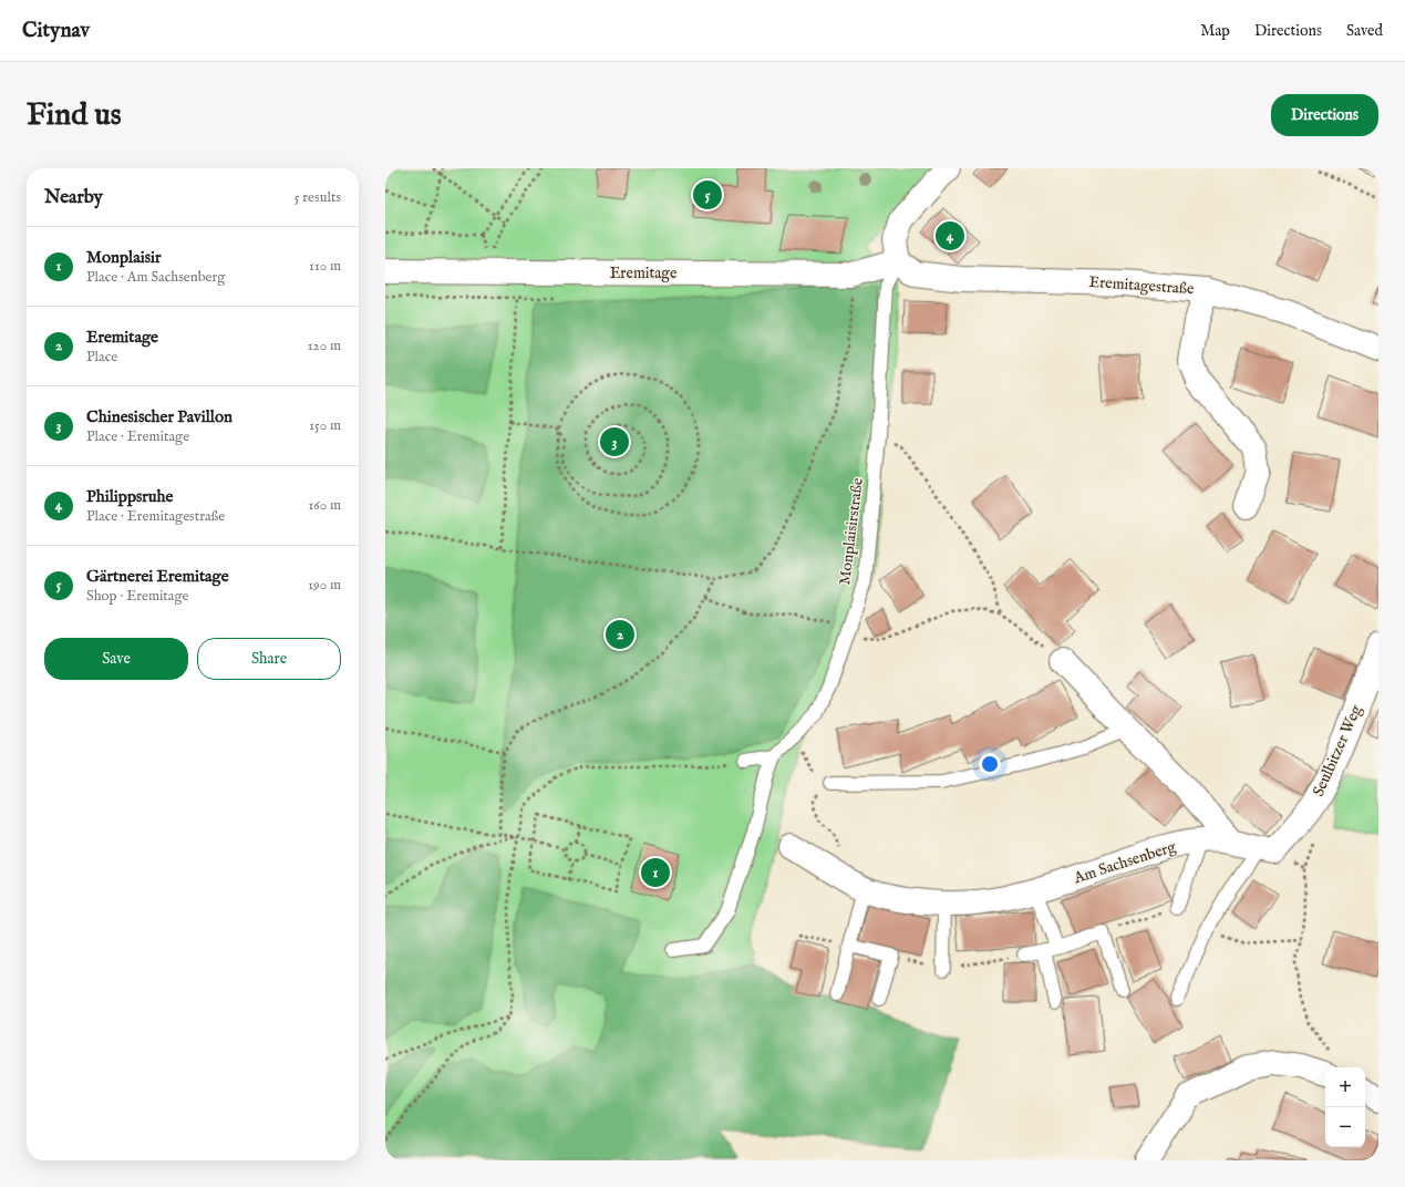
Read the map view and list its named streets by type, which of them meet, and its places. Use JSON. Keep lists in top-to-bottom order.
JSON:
{
  "streets": {
    "street": [
      "Eremitage",
      "Eremitagestraße",
      "Seulbitzer Weg",
      "Am Sachsenberg"
    ],
    "lane": ["Monplaisirstraße"]
  },
  "crossings": [
    ["Eremitage", "Eremitagestraße"],
    ["Eremitage", "Monplaisirstraße"],
    ["Eremitagestraße", "Monplaisirstraße"],
    ["Seulbitzer Weg", "Am Sachsenberg"]
  ],
  "page": {
    "header": "Citynav",
    "nav": ["Map", "Directions", "Saved"],
    "buttons": [
      "Directions",
      ["Save", "Share"]
    ],
    "title": "Find us",
    "heading": ["Nearby", "5 results"],
    "pins": [
      "5",
      "4",
      "3",
      "2",
      "1"
    ],
    "list": [
      {
        "mark": "1",
        "name": "Monplaisir",
        "note": "Place · Am Sachsenberg",
        "value": "110 m"
      },
      {
        "mark": "2",
        "name": "Eremitage",
        "note": "Place",
        "value": "120 m"
      },
      {
        "mark": "3",
        "name": "Chinesischer Pavillon",
        "note": "Place · Eremitage",
        "value": "150 m"
      },
      {
        "mark": "4",
        "name": "Philippsruhe",
        "note": "Place · Eremitagestraße",
        "value": "160 m"
      },
      {
        "mark": "5",
        "name": "Gärtnerei Eremitage",
        "note": "Shop · Eremitage",
        "value": "190 m"
      }
    ],
    "map_buttons": ["+", "−"]
  }
}
